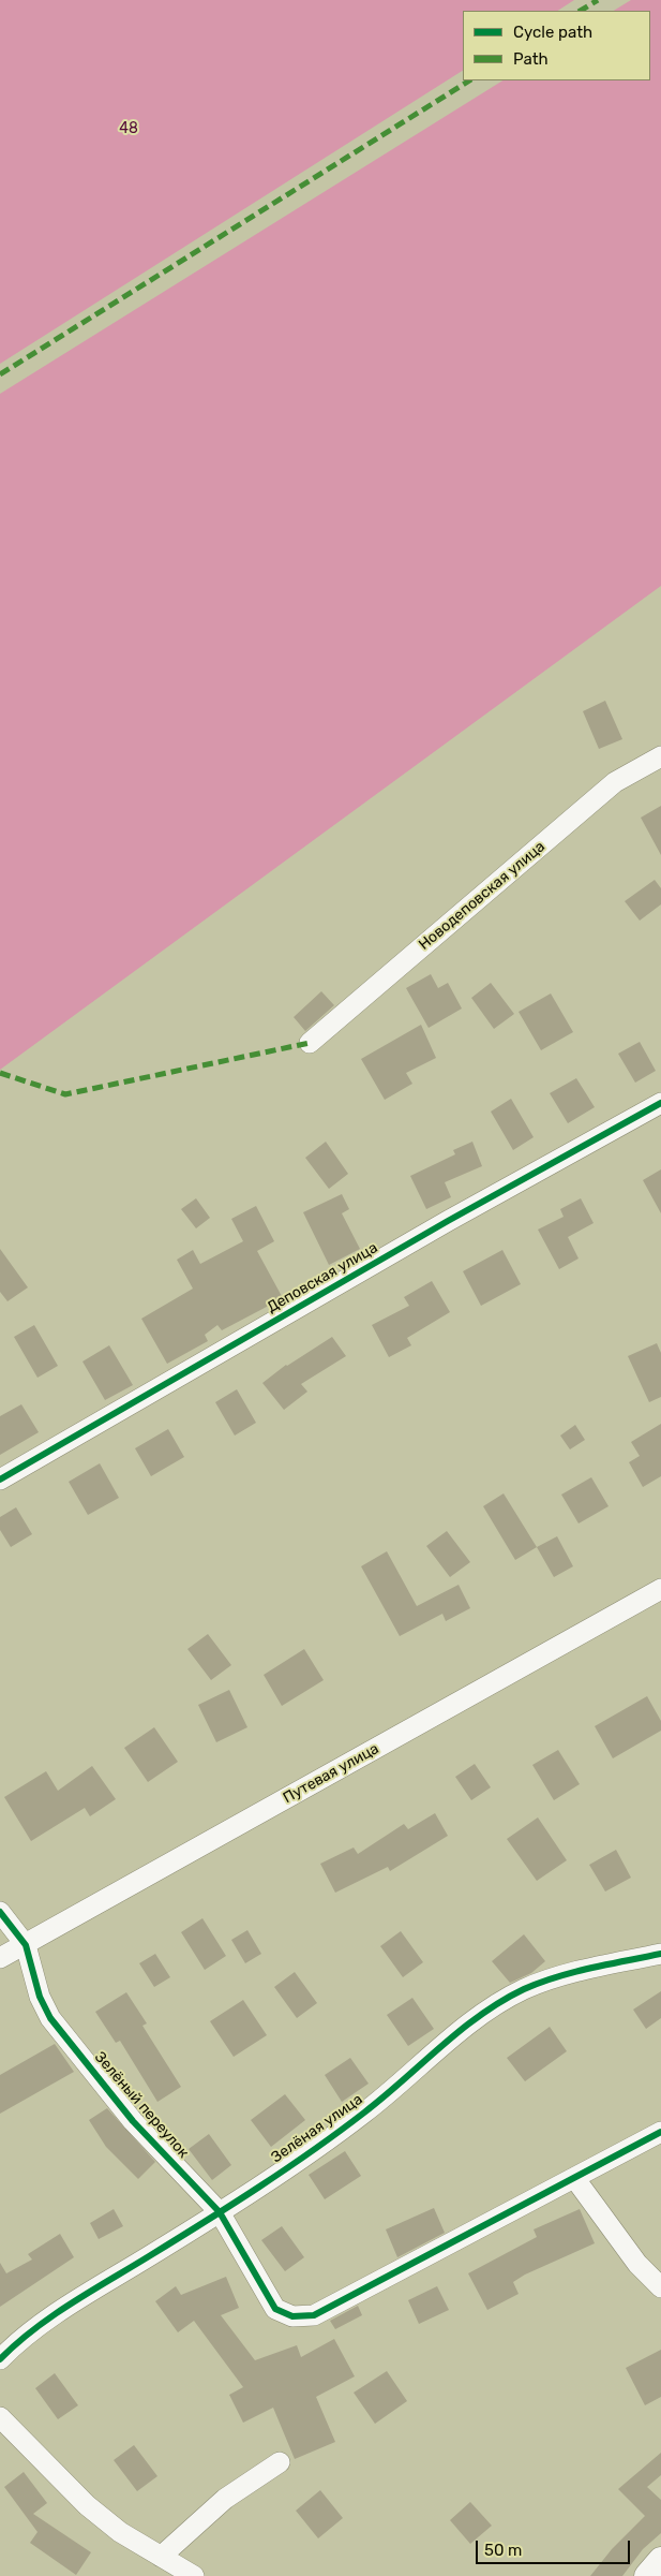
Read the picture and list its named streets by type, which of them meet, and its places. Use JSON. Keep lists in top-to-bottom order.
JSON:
{
  "streets": {
    "street": [
      "Новодеповская улица",
      "Деповская улица",
      "Путевая улица",
      "Зелёный переулок",
      "Зелёная улица"
    ]
  },
  "crossings": [
    ["Путевая улица", "Зелёный переулок"],
    ["Зелёный переулок", "Зелёная улица"]
  ],
  "parks": ["48"],
  "legend": ["Cycle path", "Path"],
  "scale_bar": "50 m"
}
